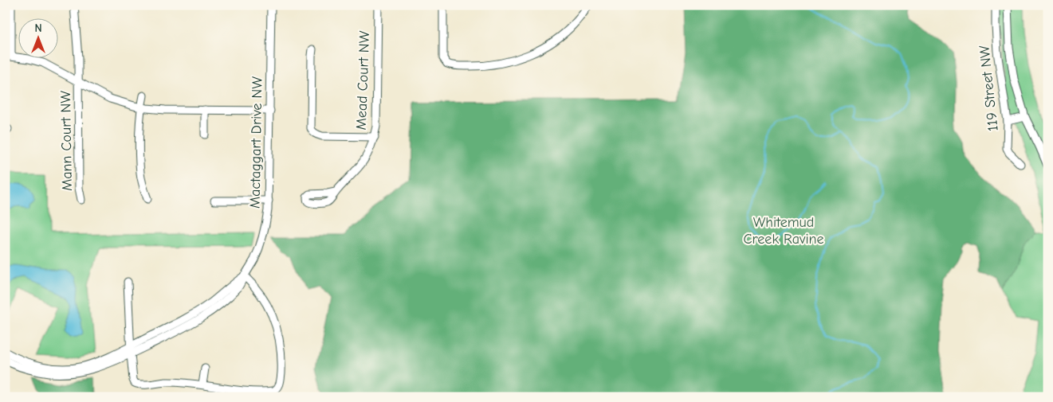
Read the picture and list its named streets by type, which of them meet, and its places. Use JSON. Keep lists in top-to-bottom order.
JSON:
{
  "streets": {
    "street": [
      "Mead Court NW",
      "119 Street NW",
      "Mann Court NW",
      "Mactaggart Drive NW"
    ]
  },
  "parks": ["Whitemud Creek Ravine"],
  "north": "top"
}
